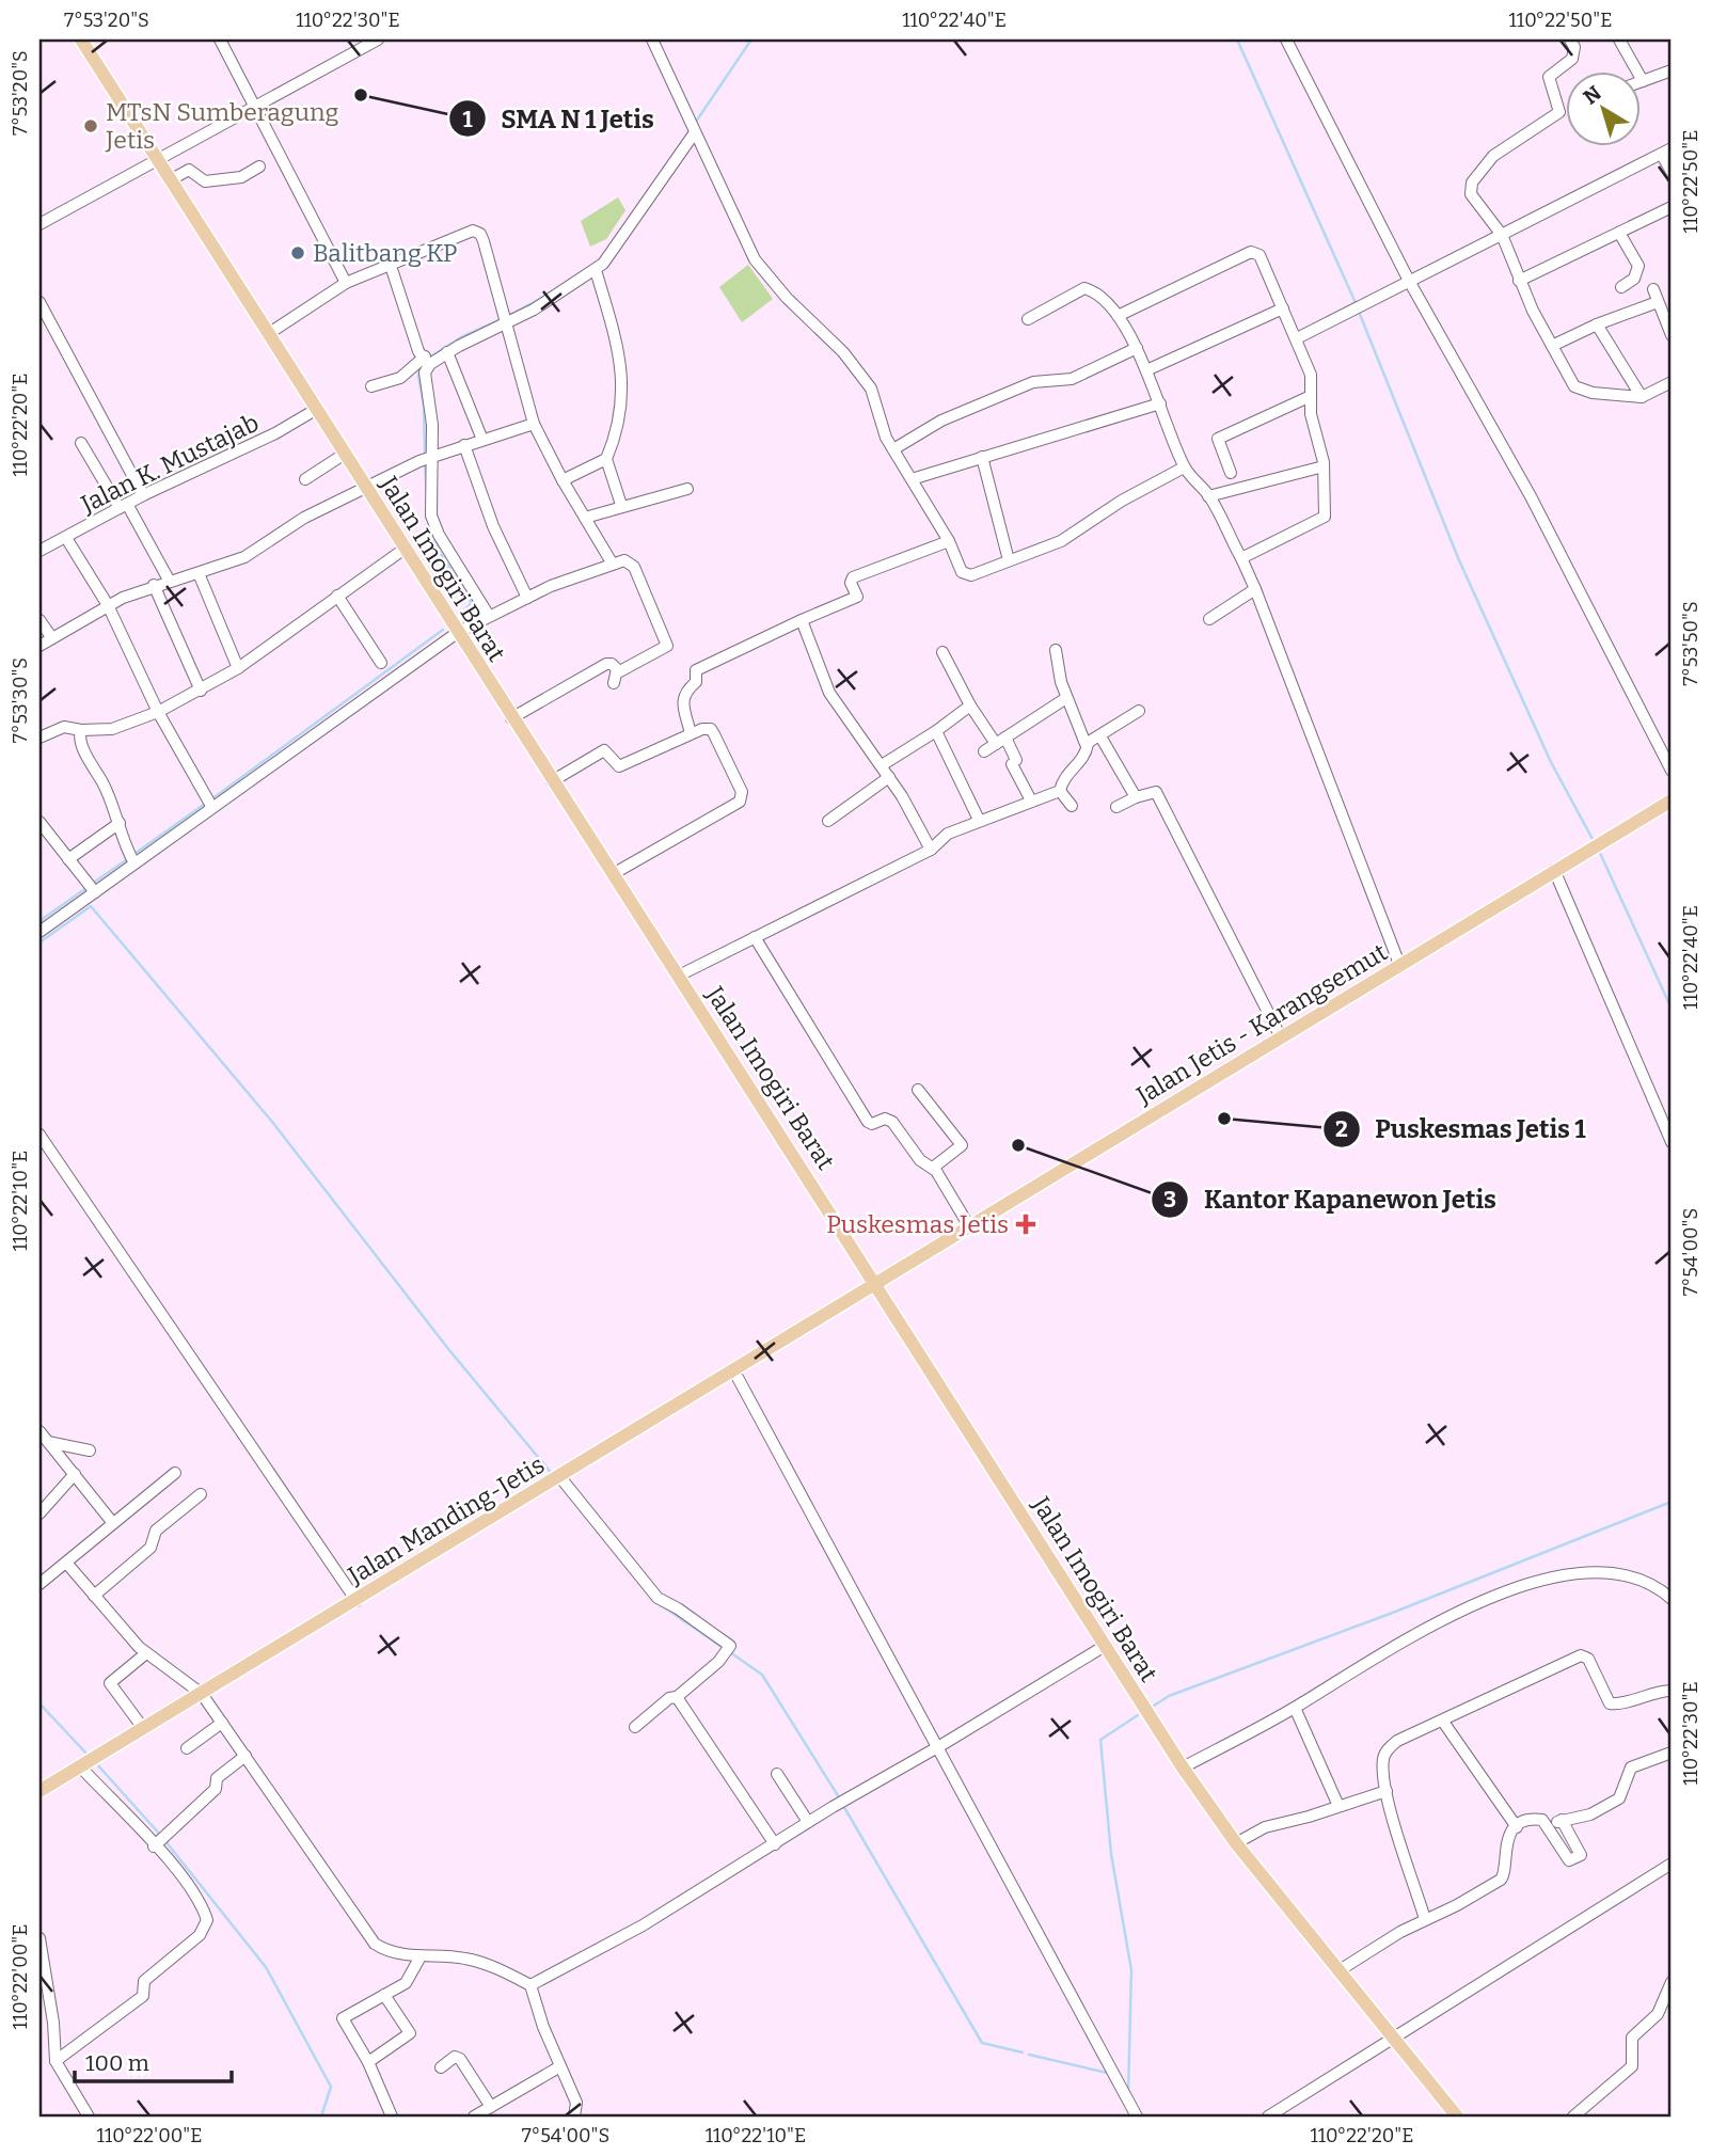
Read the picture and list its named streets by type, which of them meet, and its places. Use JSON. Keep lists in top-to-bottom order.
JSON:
{
  "streets": {
    "main road": ["Jalan Imogiri Barat", "Jalan Jetis - Karangsemut", "Jalan Manding-Jetis"],
    "street": ["Jalan K. Mustajab"]
  },
  "crossings": [
    ["Jalan K. Mustajab", "Jalan Imogiri Barat"],
    ["Jalan Imogiri Barat", "Jalan Jetis - Karangsemut"],
    ["Jalan Imogiri Barat", "Jalan Manding-Jetis"],
    ["Jalan Jetis - Karangsemut", "Jalan Manding-Jetis"]
  ],
  "places": {
    "other": [
      "SMA N 1 Jetis",
      "MTsN Sumberagung Jetis",
      "Balitbang KP",
      "Puskesmas Jetis 1",
      "Kantor Kapanewon Jetis"
    ],
    "health": ["Puskesmas Jetis"]
  },
  "scale_bar": "100 m",
  "north": "top left",
  "coordinates": [
    "7°53'20\"S",
    "110°22'30\"E",
    "110°22'40\"E",
    "110°22'50\"E",
    "110°22'20\"E",
    "7°53'50\"S",
    "7°53'30\"S",
    "110°22'10\"E",
    "7°54'00\"S",
    "110°22'00\"E"
  ]
}
